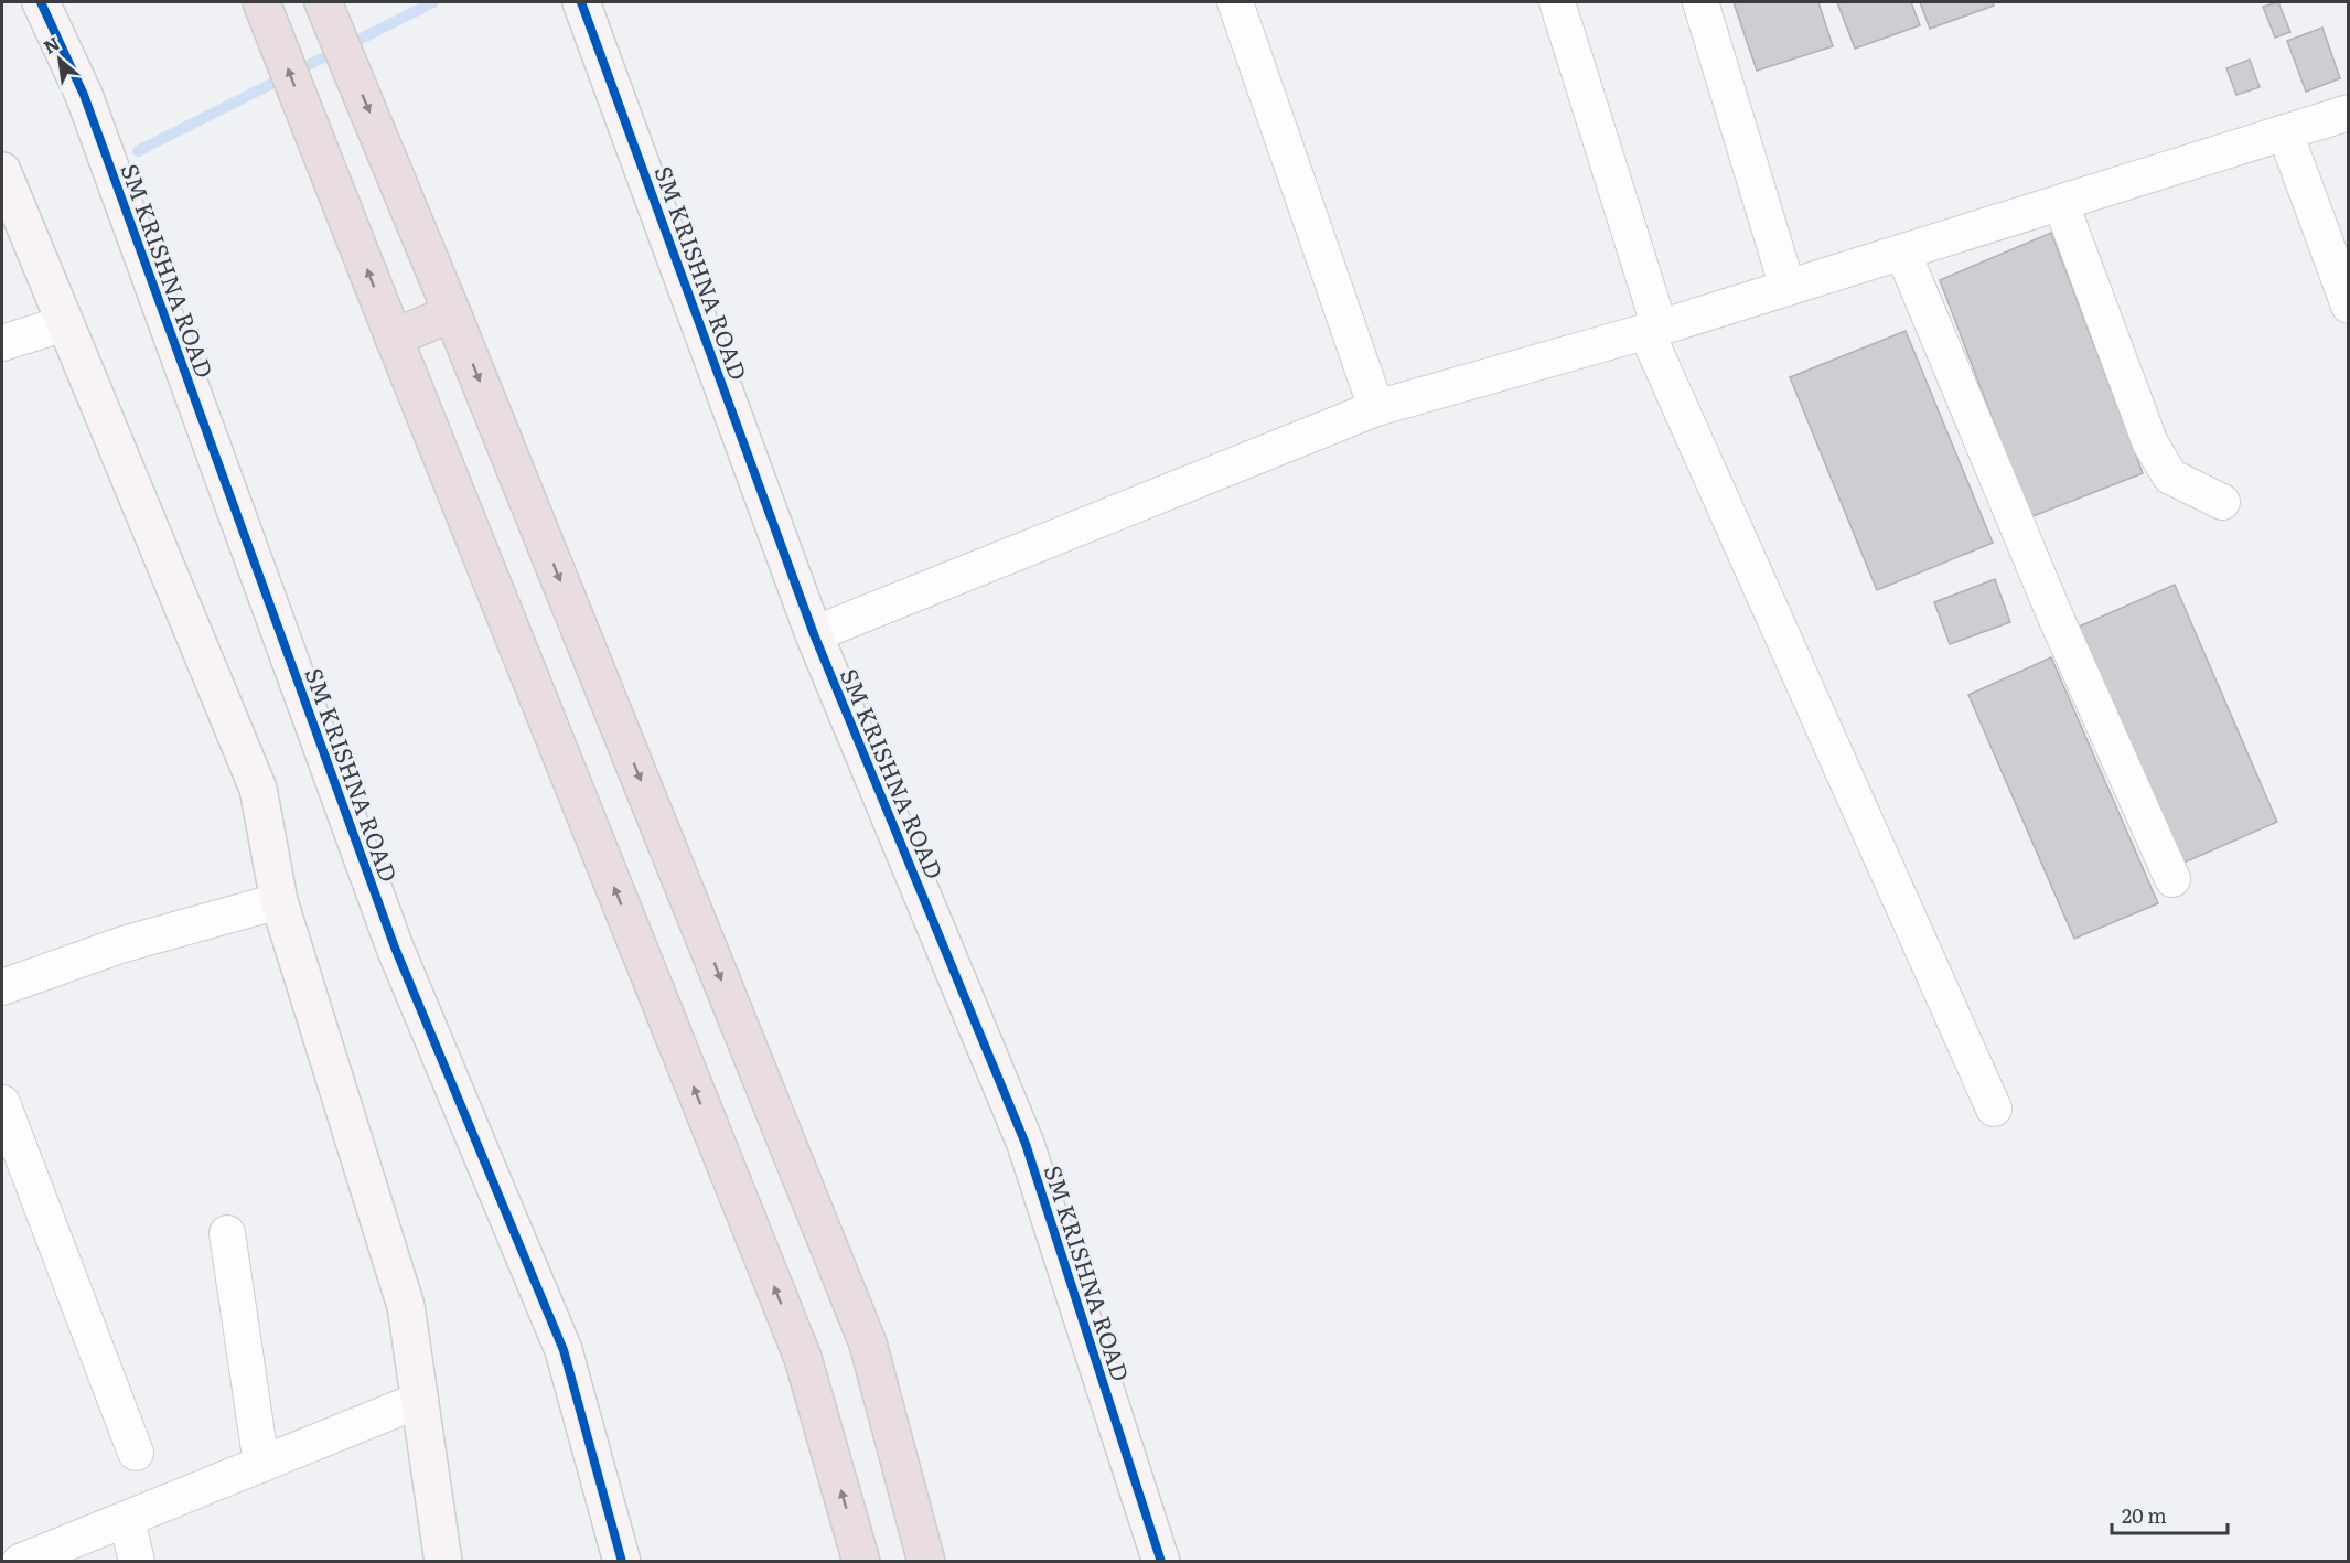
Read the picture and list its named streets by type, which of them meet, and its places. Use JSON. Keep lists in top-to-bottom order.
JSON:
{
  "streets": {
    "street": ["SM KRISHNA ROAD"]
  },
  "scale_bar": "20 m",
  "north": "top left"
}
